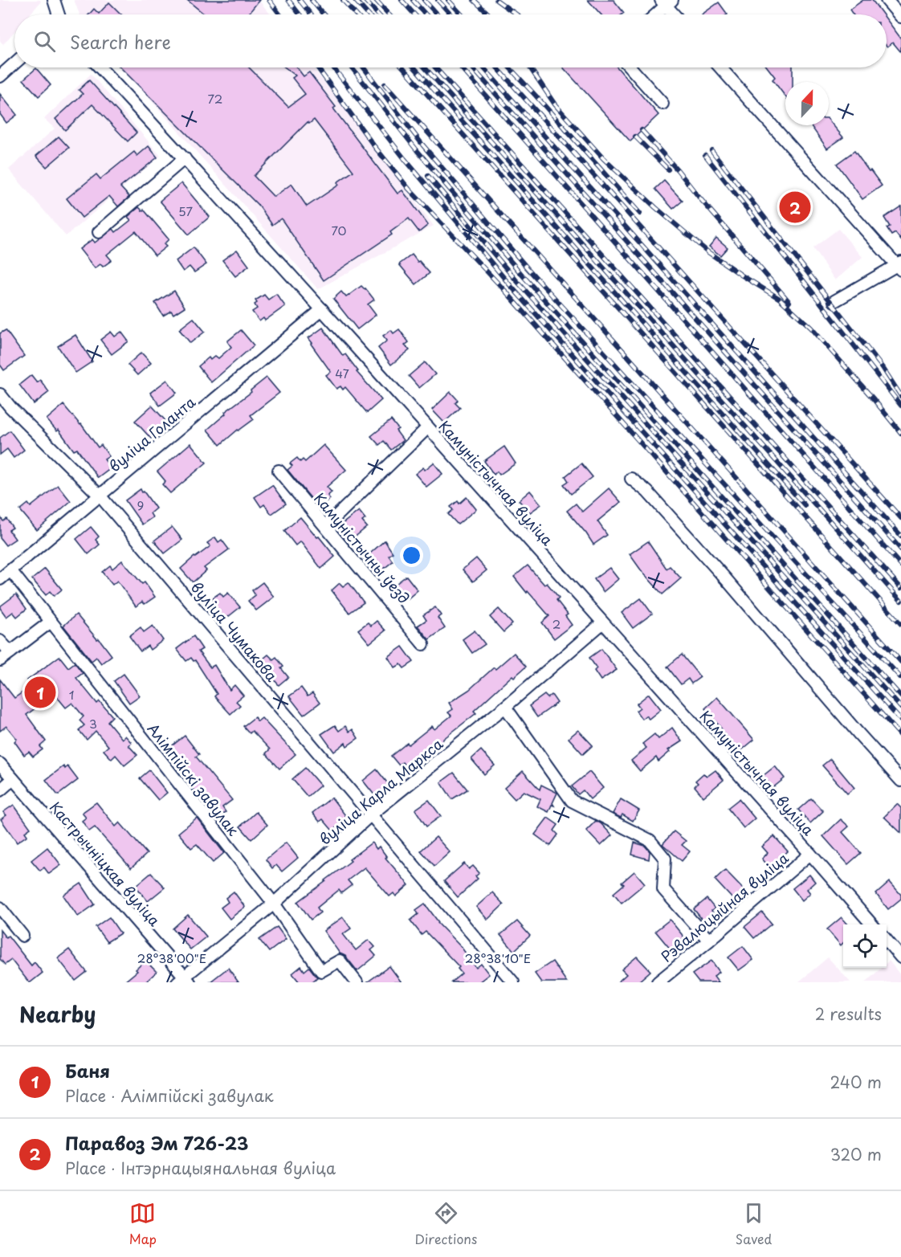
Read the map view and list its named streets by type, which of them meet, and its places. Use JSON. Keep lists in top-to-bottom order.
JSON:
{
  "streets": {
    "street": [
      "вуліца Голанта",
      "Камуністычная вуліца",
      "Камуністычны ўезд",
      "вуліца Чумакова",
      "Алімпійскі завулак",
      "вуліца Карла Маркса",
      "Кастрычніцкая вуліца",
      "Рэвалюцыйная вуліца"
    ]
  },
  "crossings": [
    ["вуліца Голанта", "Камуністычная вуліца"],
    ["вуліца Голанта", "вуліца Чумакова"],
    ["вуліца Голанта", "Алімпійскі завулак"],
    ["Камуністычная вуліца", "вуліца Карла Маркса"],
    ["Камуністычная вуліца", "Рэвалюцыйная вуліца"],
    ["вуліца Чумакова", "вуліца Карла Маркса"],
    ["Алімпійскі завулак", "вуліца Карла Маркса"],
    ["вуліца Карла Маркса", "Кастрычніцкая вуліца"]
  ],
  "house_numbers": [
    "72",
    "57",
    "70",
    "47",
    "9",
    "2",
    "1",
    "3"
  ],
  "north": "top",
  "page": {
    "search": "Search here",
    "pins": ["2", "1"],
    "heading": ["Nearby", "2 results"],
    "list": [
      {
        "mark": "1",
        "name": "Баня",
        "note": "Place · Алімпійскі завулак",
        "value": "240 m"
      },
      {
        "mark": "2",
        "name": "Паравоз Эм 726-23",
        "note": "Place · Інтэрнацыянальная вуліца",
        "value": "320 m"
      }
    ],
    "nav": ["Map", "Directions", "Saved"]
  },
  "coordinates": ["28°38'00\"E", "28°38'10\"E"]
}
